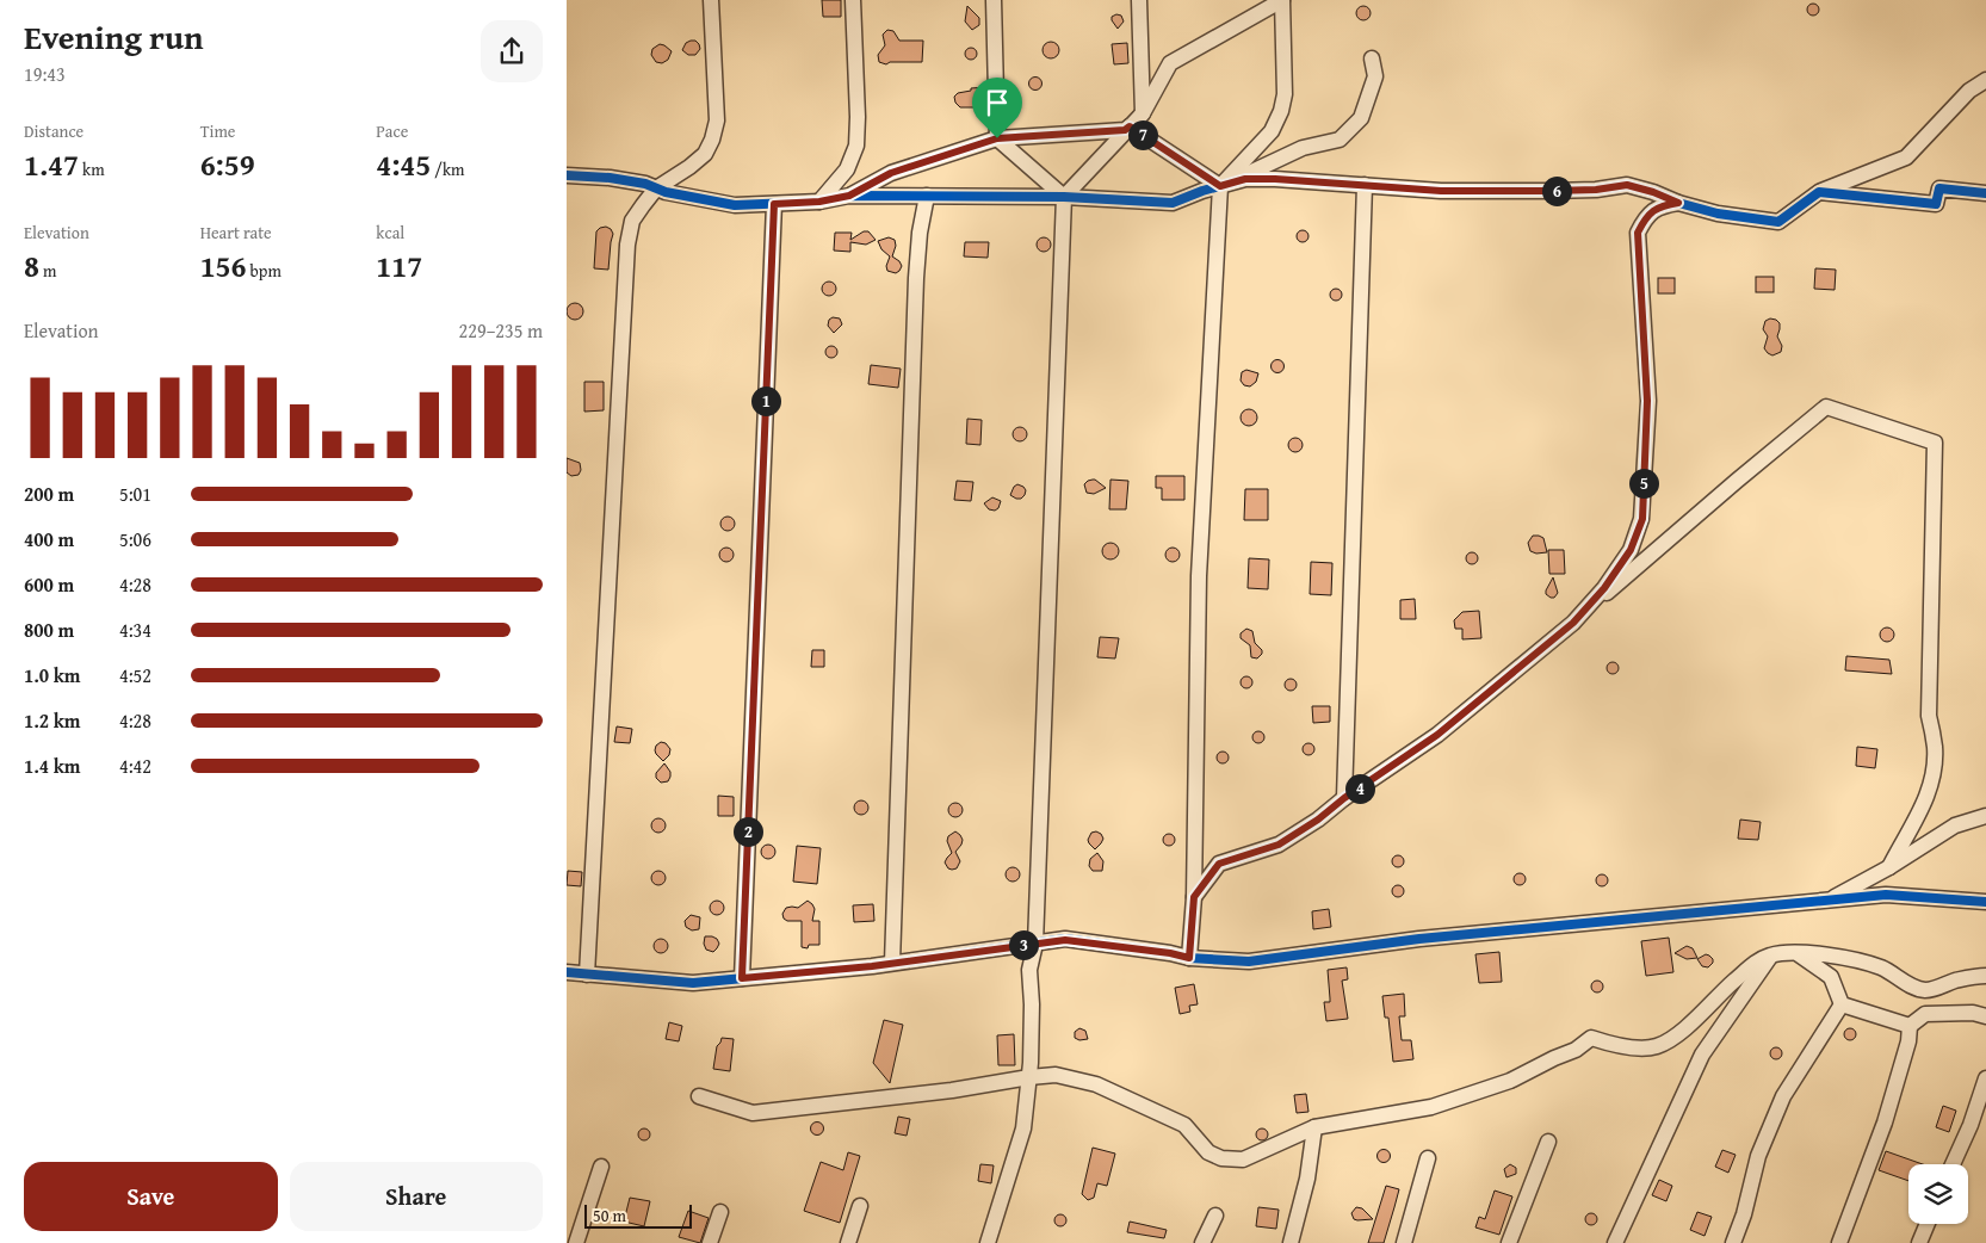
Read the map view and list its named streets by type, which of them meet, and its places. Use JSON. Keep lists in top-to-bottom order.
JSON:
{
  "scale_bar": "50 m",
  "page": {
    "heading": ["Evening run", "19:43"],
    "stats": [
      ["Distance", "1.47 km"],
      ["Time", "6:59"],
      ["Pace", "4:45 /km"],
      ["Elevation", "8 m"],
      ["Heart rate", "156 bpm"],
      ["kcal", "117"]
    ],
    "pins": [
      "7",
      "6",
      "1",
      "5",
      "4",
      "2",
      "3"
    ],
    "chart": ["Elevation", "229–235 m"],
    "list": [
      {
        "name": "200 m",
        "note": "5:01"
      },
      {
        "name": "400 m",
        "note": "5:06"
      },
      {
        "name": "600 m",
        "note": "4:28"
      },
      {
        "name": "800 m",
        "note": "4:34"
      },
      {
        "name": "1.0 km",
        "note": "4:52"
      },
      {
        "name": "1.2 km",
        "note": "4:28"
      },
      {
        "name": "1.4 km",
        "note": "4:42"
      }
    ],
    "buttons": ["Save", "Share"],
    "scale": "50 m"
  }
}
